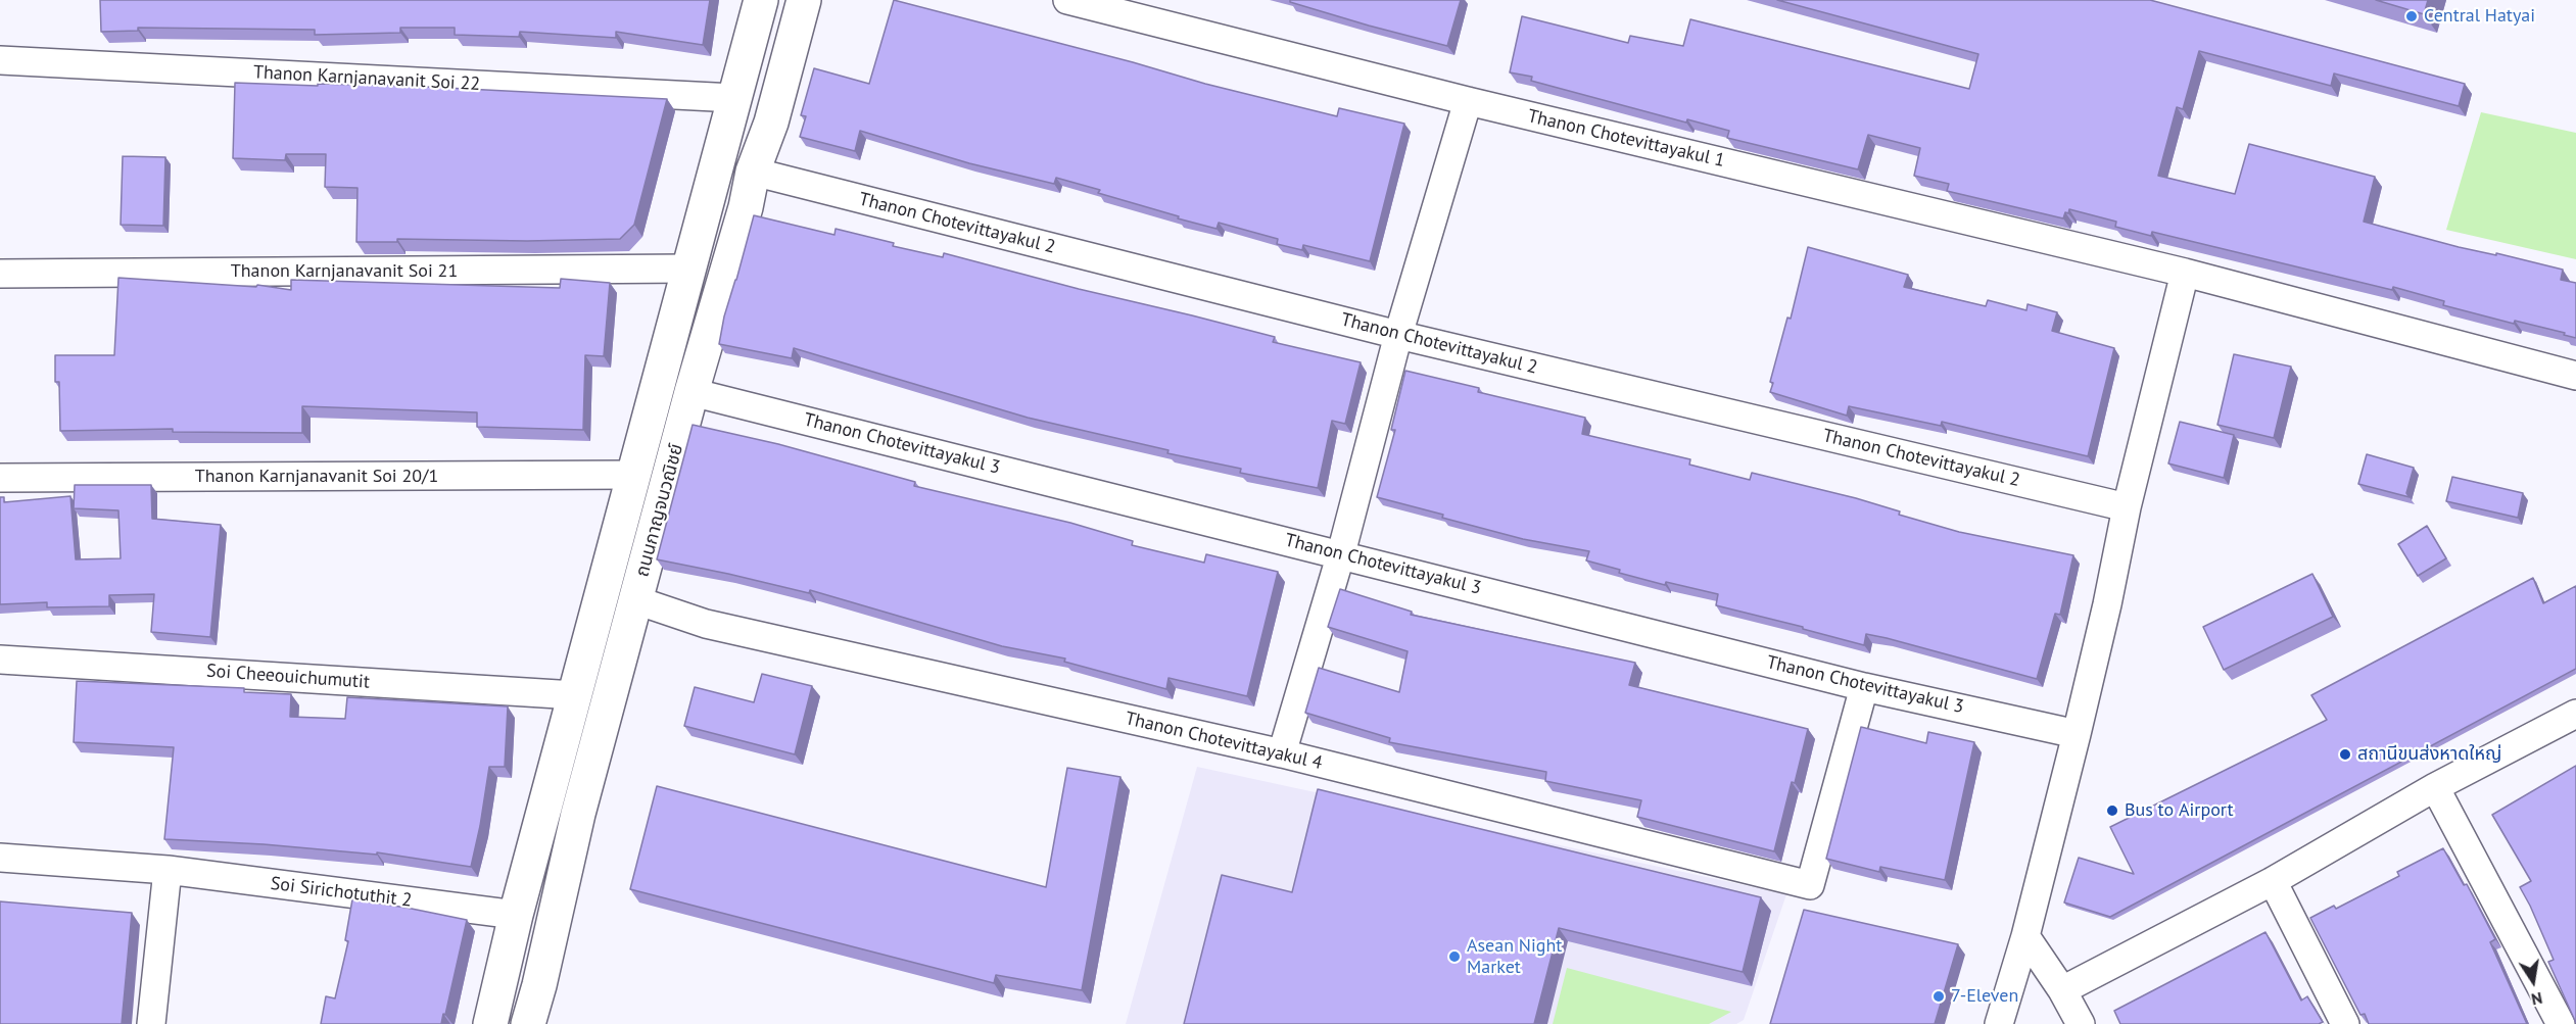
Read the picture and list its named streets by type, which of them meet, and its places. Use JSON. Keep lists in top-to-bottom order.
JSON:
{
  "streets": {
    "main road": ["ถนนกาญจนวณิชย์"],
    "street": [
      "Thanon Karnjanavanit Soi 22",
      "Thanon Chotevittayakul 1",
      "Thanon Chotevittayakul 2",
      "Thanon Karnjanavanit Soi 21",
      "Thanon Chotevittayakul 3",
      "Thanon Karnjanavanit Soi 20/1",
      "Soi Cheeouichumutit",
      "Thanon Chotevittayakul 4",
      "Soi Sirichotuthit 2"
    ]
  },
  "crossings": [
    ["Thanon Karnjanavanit Soi 22", "ถนนกาญจนวณิชย์"],
    ["Thanon Chotevittayakul 2", "ถนนกาญจนวณิชย์"],
    ["Thanon Karnjanavanit Soi 21", "ถนนกาญจนวณิชย์"],
    ["Thanon Chotevittayakul 3", "ถนนกาญจนวณิชย์"],
    ["Thanon Chotevittayakul 3", "Thanon Chotevittayakul 4"],
    ["Thanon Karnjanavanit Soi 20/1", "ถนนกาญจนวณิชย์"],
    ["ถนนกาญจนวณิชย์", "Soi Cheeouichumutit"],
    ["ถนนกาญจนวณิชย์", "Thanon Chotevittayakul 4"],
    ["ถนนกาญจนวณิชย์", "Soi Sirichotuthit 2"]
  ],
  "places": [
    "Central Hatyai",
    "สถานีขนส่งหาดใหญ่",
    "Bus to Airport",
    "Asean Night Market",
    "7-Eleven"
  ],
  "north": "bottom"
}
